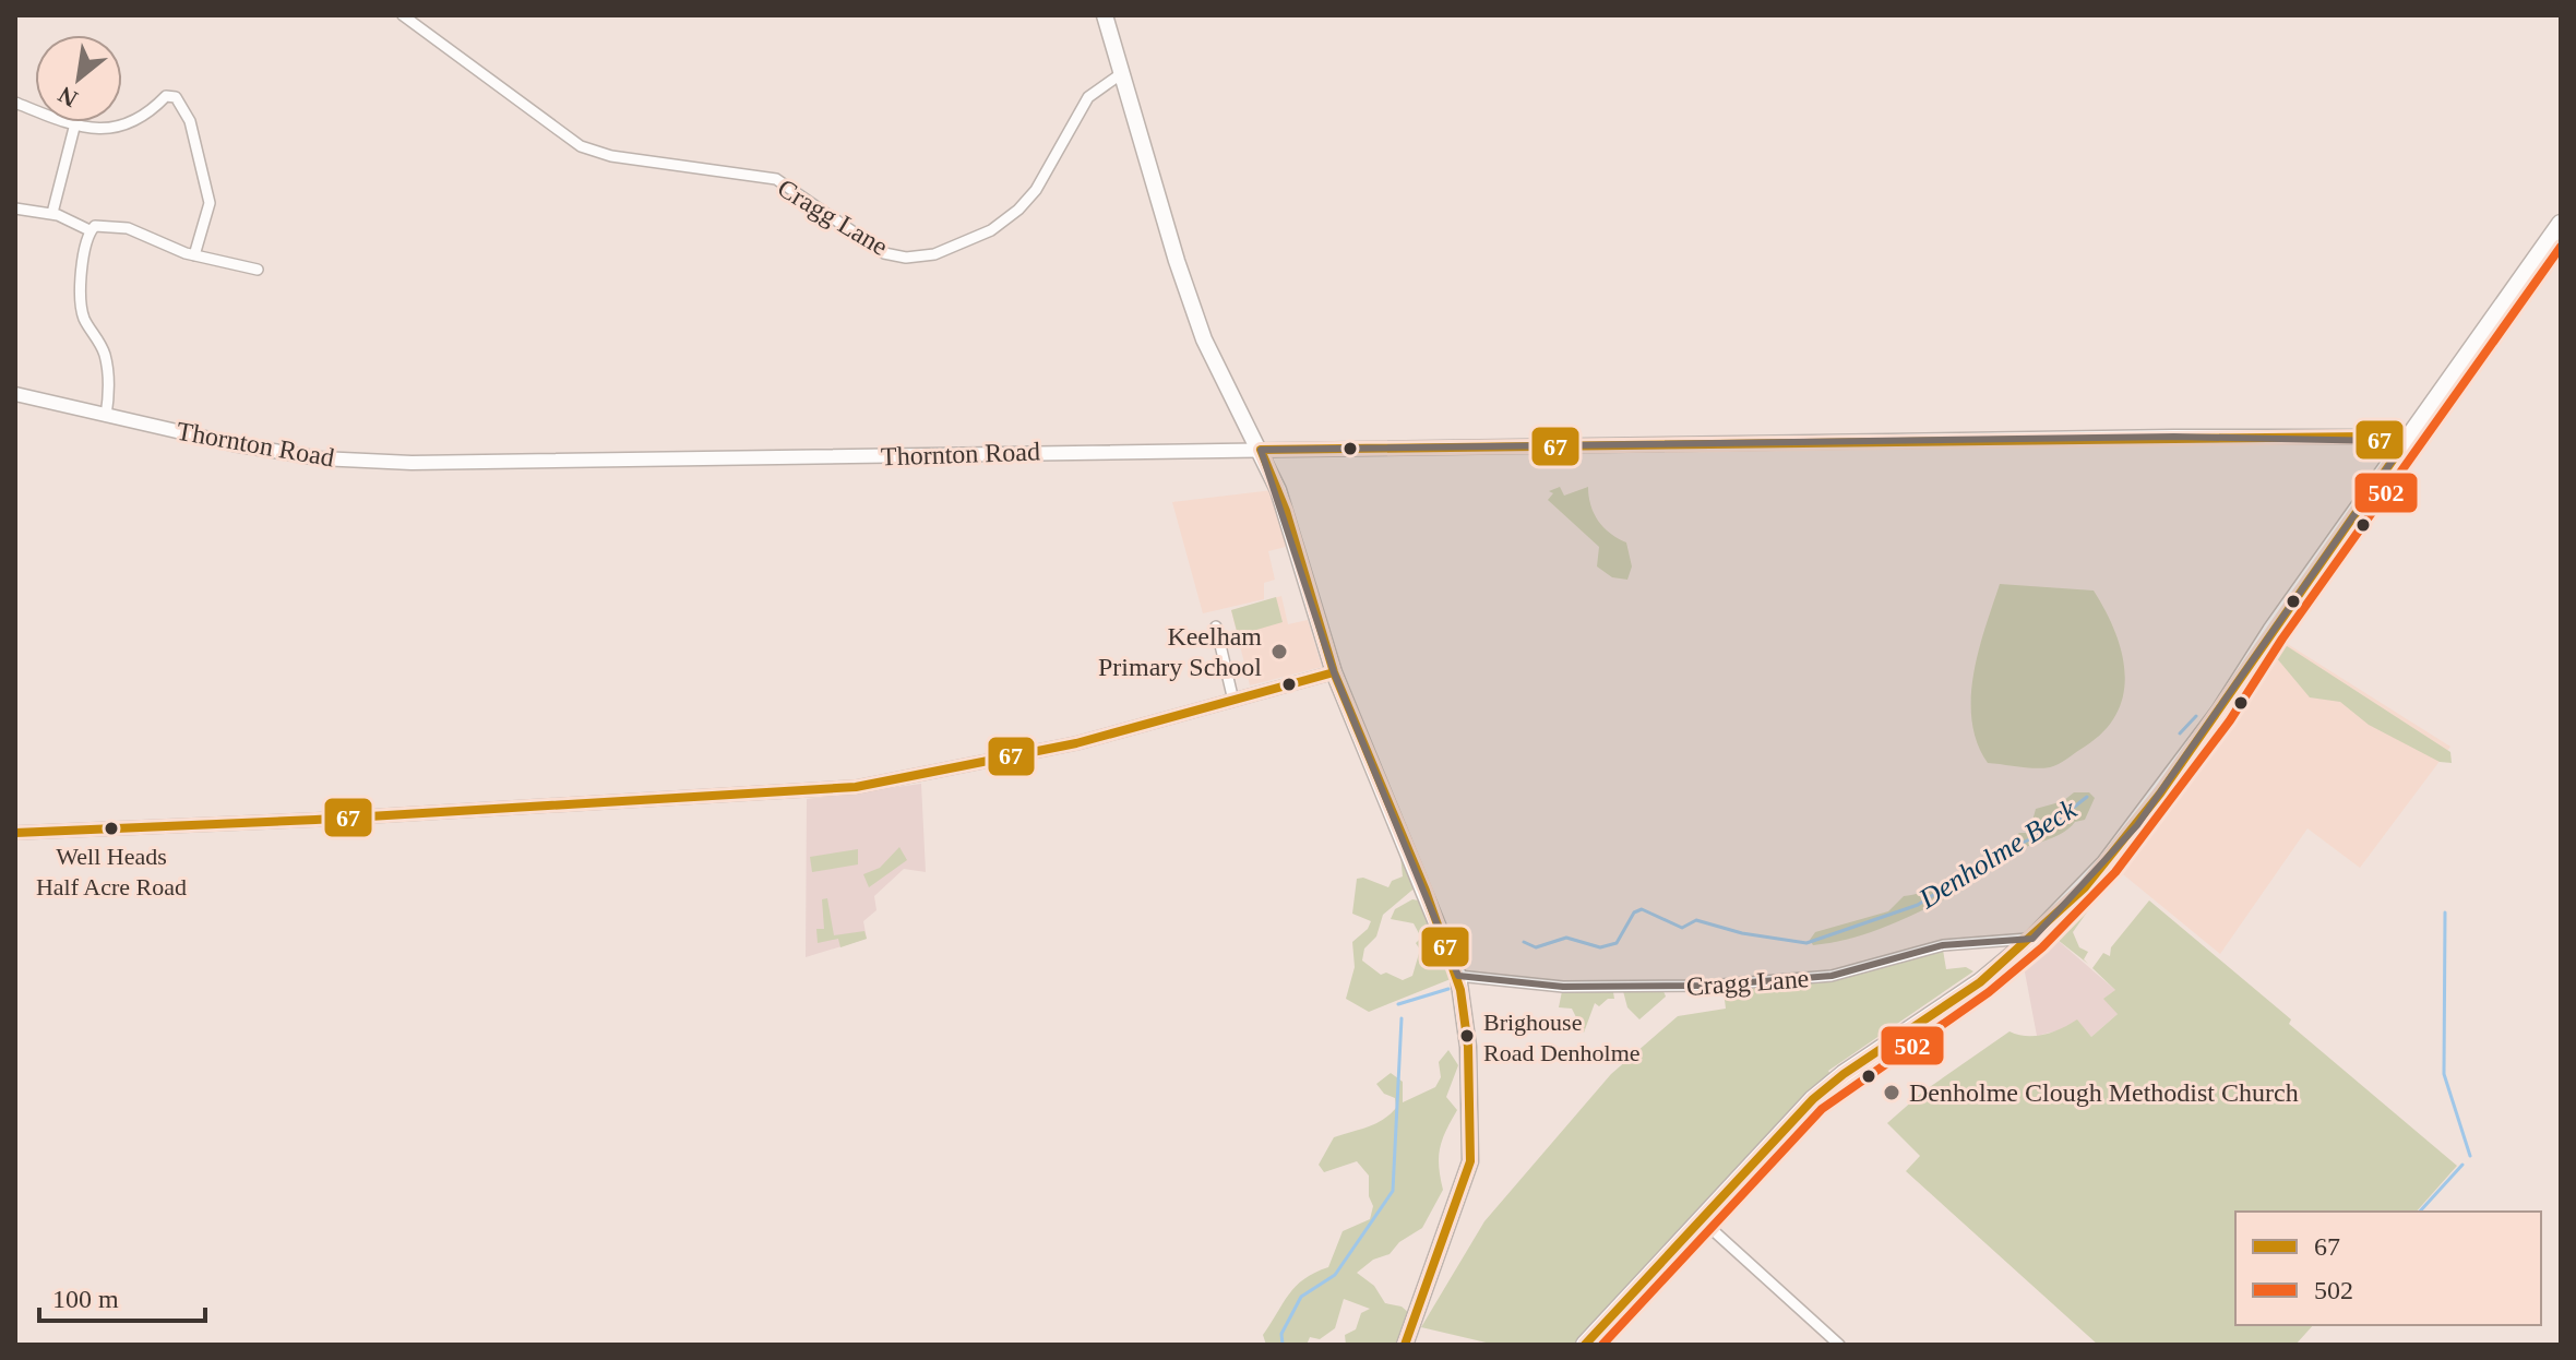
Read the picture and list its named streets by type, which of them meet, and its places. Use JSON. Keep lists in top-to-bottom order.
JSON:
{
  "streets": {
    "main road": ["Thornton Road"],
    "street": ["Cragg Lane"]
  },
  "water": ["Denholme Beck"],
  "places": [
    "Keelham Primary School",
    "Well Heads Half Acre Road",
    "Brighouse Road Denholme",
    "Denholme Clough Methodist Church"
  ],
  "lines": ["transit line 502", "transit line 67"],
  "legend": ["67", "502"],
  "scale_bar": "100 m",
  "north": "bottom left"
}
